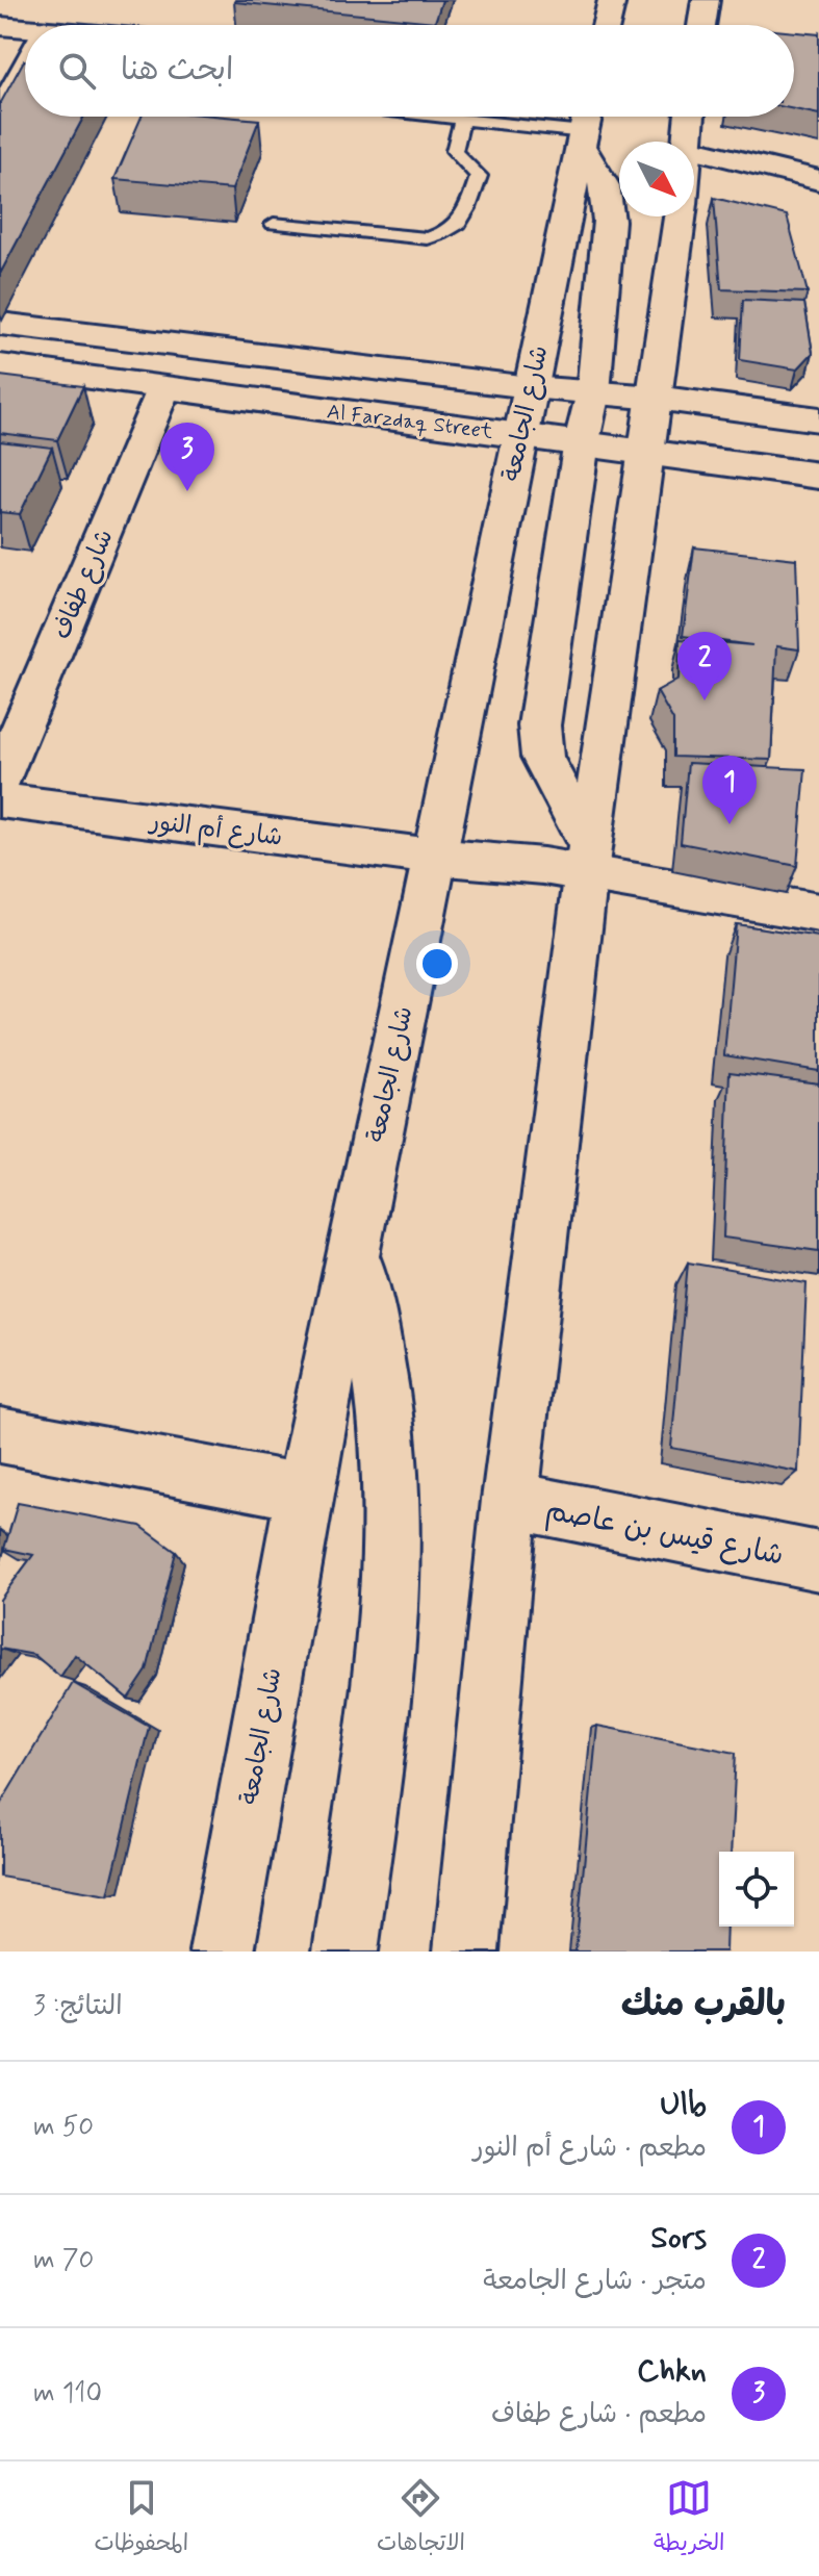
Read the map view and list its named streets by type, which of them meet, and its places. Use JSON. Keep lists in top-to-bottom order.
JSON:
{
  "streets": {
    "main road": [
      "شارع الجامعة",
      "Al Farzdaq Street",
      "شارع طفاف",
      "شارع أم النور",
      "شارع قيس بن عاصم"
    ]
  },
  "crossings": [
    ["شارع الجامعة", "Al Farzdaq Street"],
    ["شارع الجامعة", "شارع أم النور"],
    ["Al Farzdaq Street", "شارع طفاف"]
  ],
  "north": "bottom right",
  "page": {
    "search": "ابحث هنا",
    "pins": ["3", "2", "1"],
    "heading": ["بالقرب منك", "النتائج: 3"],
    "list": [
      {
        "mark": "1",
        "name": "Ulb",
        "note": "مطعم · شارع أم النور",
        "value": "50 m"
      },
      {
        "mark": "2",
        "name": "Sors",
        "note": "متجر · شارع الجامعة",
        "value": "70 m"
      },
      {
        "mark": "3",
        "name": "Chkn",
        "note": "مطعم · شارع طفاف",
        "value": "110 m"
      }
    ],
    "nav": ["الخريطة", "الاتجاهات", "المحفوظات"]
  }
}
